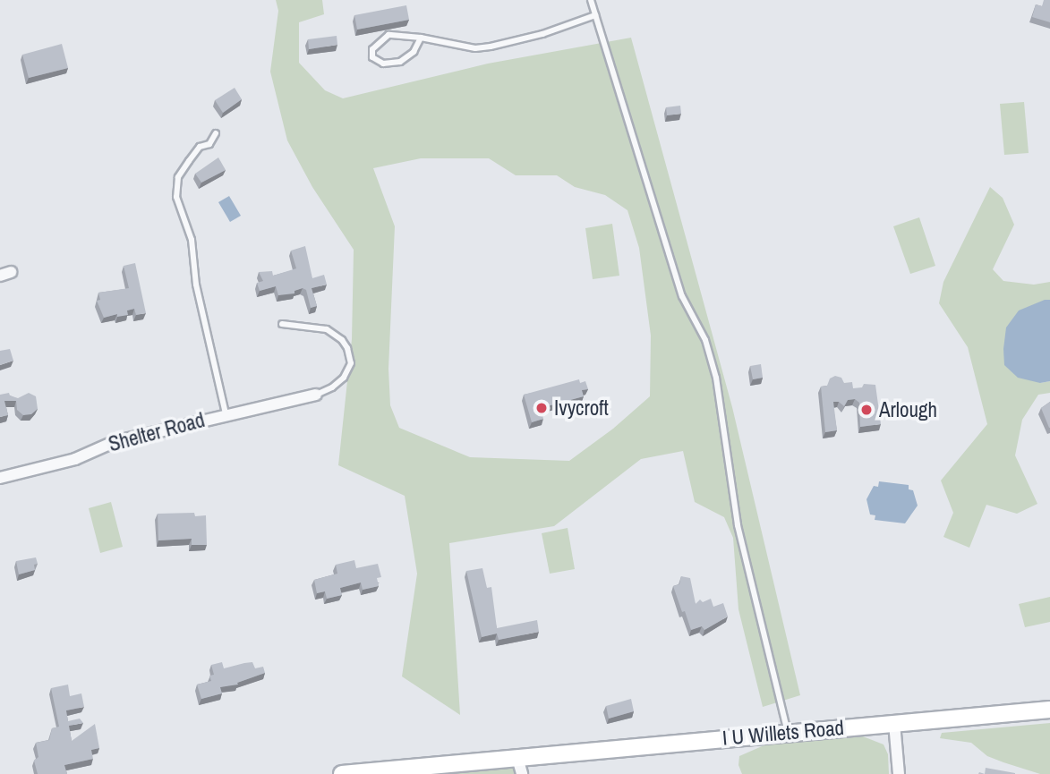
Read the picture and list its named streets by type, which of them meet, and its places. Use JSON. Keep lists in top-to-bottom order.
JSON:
{
  "streets": {
    "street": ["Shelter Road", "I U Willets Road"]
  },
  "places": ["Ivycroft", "Arlough"]
}
